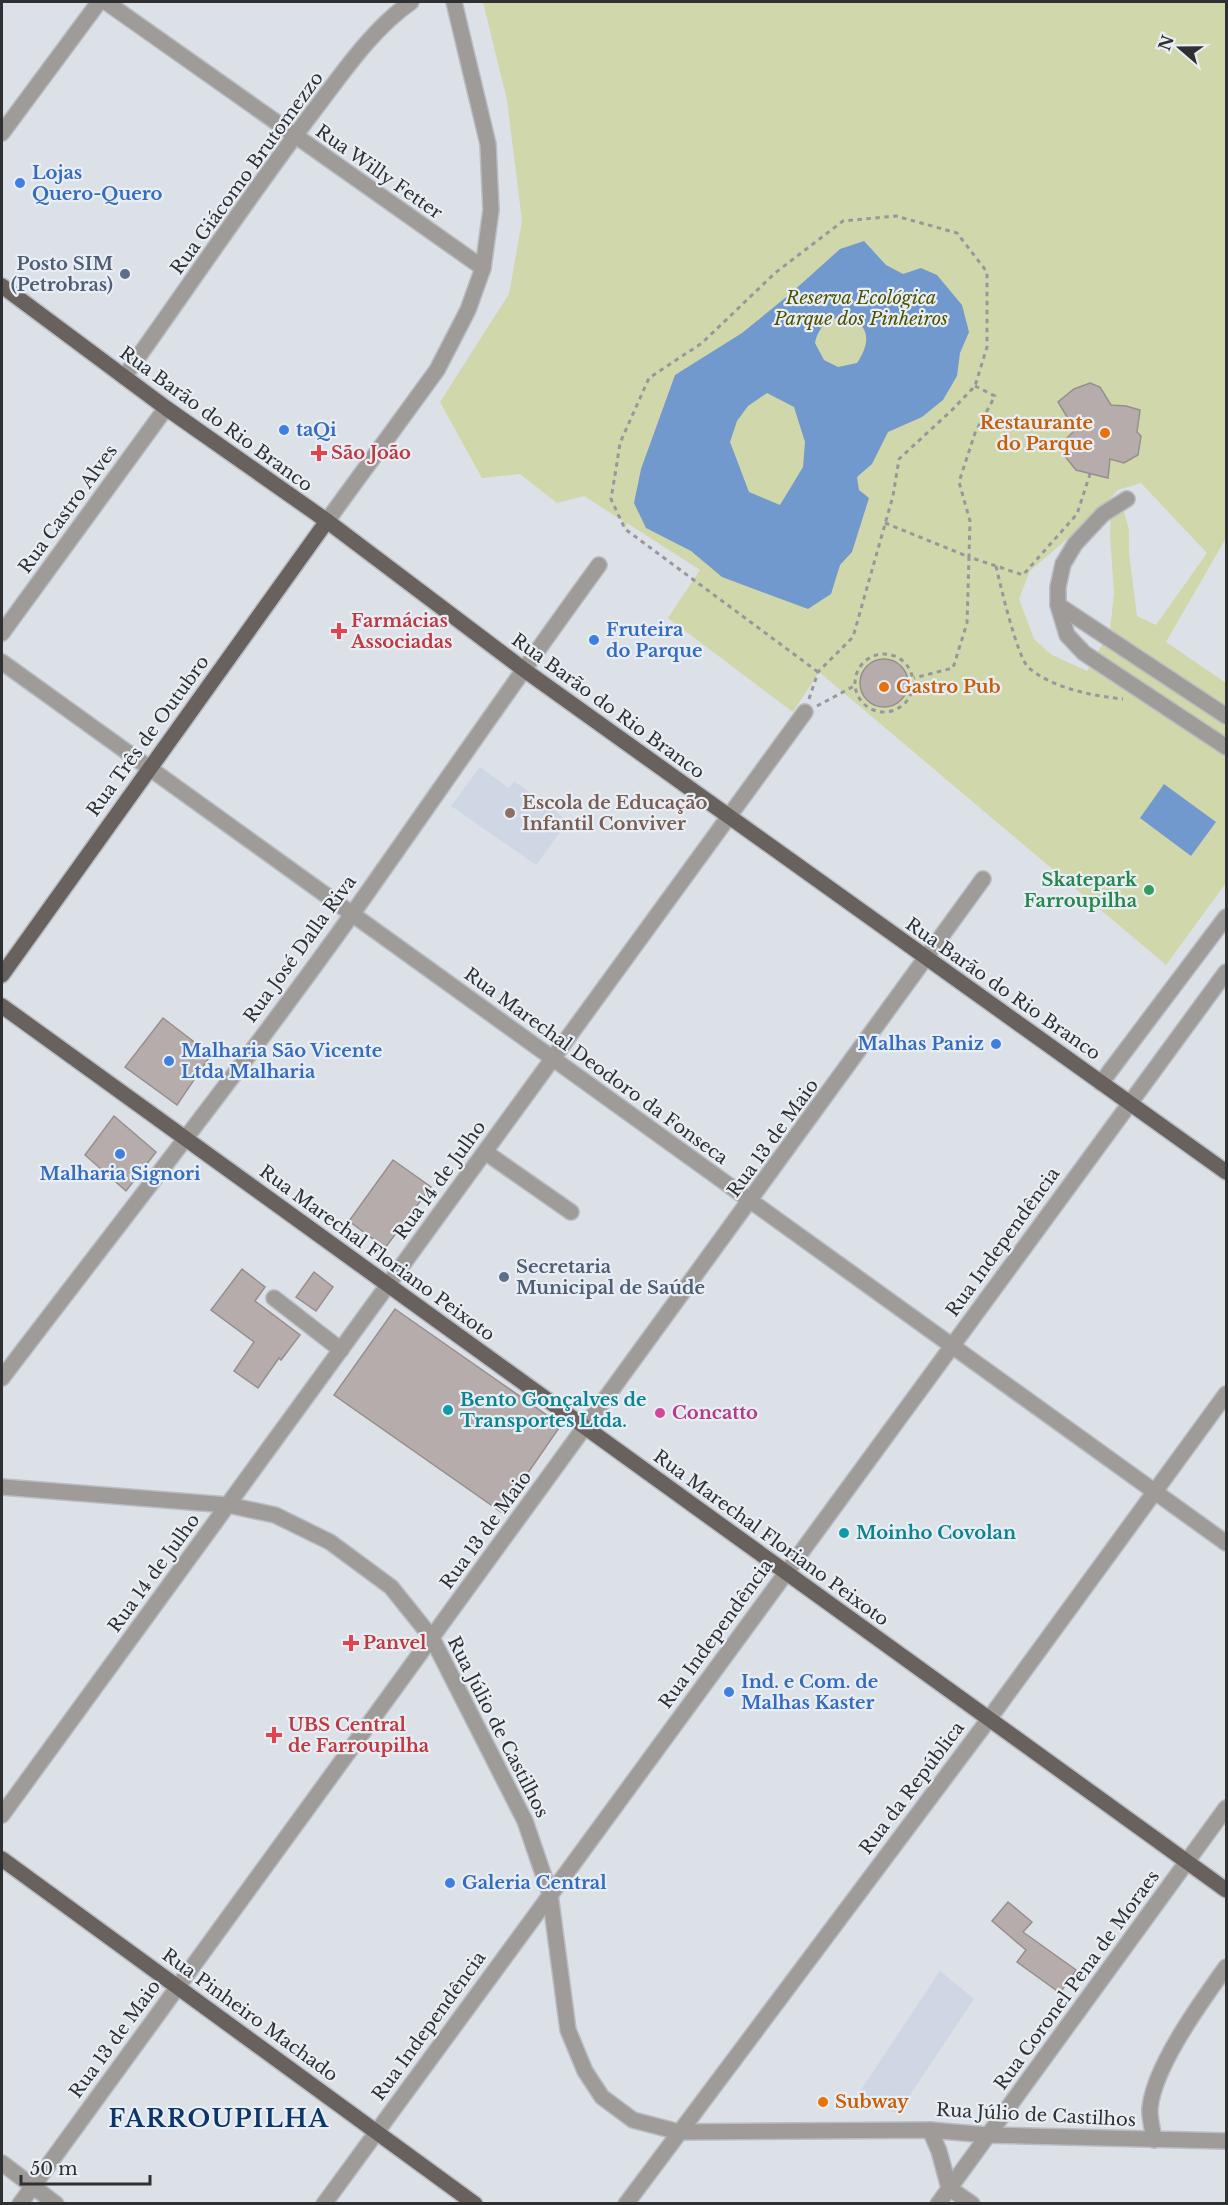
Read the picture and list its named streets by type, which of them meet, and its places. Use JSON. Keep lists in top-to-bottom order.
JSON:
{
  "streets": {
    "main road": [
      "Rua Barão do Rio Branco",
      "Rua Três de Outubro",
      "Rua Marechal Floriano Peixoto",
      "Rua Pinheiro Machado"
    ],
    "street": [
      "Rua Willy Fetter",
      "Rua Giácomo Brutomezzo",
      "Rua Castro Alves",
      "Rua José Dalla Riva",
      "Rua Marechal Deodoro da Fonseca",
      "Rua 13 de Maio",
      "Rua 14 de Julho",
      "Rua Independência",
      "Rua Júlio de Castilhos",
      "Rua da República",
      "Rua Coronel Pena de Moraes"
    ]
  },
  "crossings": [
    ["Rua Willy Fetter", "Rua Giácomo Brutomezzo"],
    ["Rua Giácomo Brutomezzo", "Rua Barão do Rio Branco"],
    ["Rua Barão do Rio Branco", "Rua Castro Alves"],
    ["Rua Barão do Rio Branco", "Rua Três de Outubro"],
    ["Rua Barão do Rio Branco", "Rua José Dalla Riva"],
    ["Rua Barão do Rio Branco", "Rua 13 de Maio"],
    ["Rua Barão do Rio Branco", "Rua 14 de Julho"],
    ["Rua Barão do Rio Branco", "Rua Independência"],
    ["Rua Três de Outubro", "Rua Marechal Deodoro da Fonseca"],
    ["Rua José Dalla Riva", "Rua Marechal Deodoro da Fonseca"],
    ["Rua José Dalla Riva", "Rua Marechal Floriano Peixoto"],
    ["Rua Marechal Deodoro da Fonseca", "Rua 13 de Maio"],
    ["Rua Marechal Deodoro da Fonseca", "Rua 14 de Julho"],
    ["Rua Marechal Deodoro da Fonseca", "Rua Independência"],
    ["Rua Marechal Deodoro da Fonseca", "Rua da República"],
    ["Rua 13 de Maio", "Rua Marechal Floriano Peixoto"],
    ["Rua 13 de Maio", "Rua Júlio de Castilhos"],
    ["Rua 13 de Maio", "Rua Pinheiro Machado"],
    ["Rua 14 de Julho", "Rua Marechal Floriano Peixoto"],
    ["Rua 14 de Julho", "Rua Júlio de Castilhos"],
    ["Rua Independência", "Rua Marechal Floriano Peixoto"],
    ["Rua Independência", "Rua Júlio de Castilhos"],
    ["Rua Independência", "Rua Pinheiro Machado"],
    ["Rua Marechal Floriano Peixoto", "Rua da República"],
    ["Rua Marechal Floriano Peixoto", "Rua Coronel Pena de Moraes"],
    ["Rua Júlio de Castilhos", "Rua da República"],
    ["Rua Júlio de Castilhos", "Rua Coronel Pena de Moraes"]
  ],
  "districts": ["FARROUPILHA"],
  "parks": ["Reserva Ecológica Parque dos Pinheiros"],
  "places": {
    "other": [
      "Lojas Quero-Quero",
      "Posto SIM (Petrobras)",
      "taQi",
      "Restaurante do Parque",
      "Fruteira do Parque",
      "Gastro Pub",
      "Escola de Educação Infantil Conviver",
      "Skatepark Farroupilha",
      "Malhas Paniz",
      "Malharia São Vicente Ltda Malharia",
      "Malharia Signori",
      "Secretaria Municipal de Saúde",
      "Bento Gonçalves de Transportes Ltda.",
      "Concatto",
      "Moinho Covolan",
      "Ind. e Com. de Malhas Kaster",
      "Galeria Central",
      "Subway"
    ],
    "health": [
      "São João",
      "Farmácias Associadas",
      "Panvel",
      "UBS Central de Farroupilha"
    ]
  },
  "scale_bar": "50 m",
  "north": "left"
}
